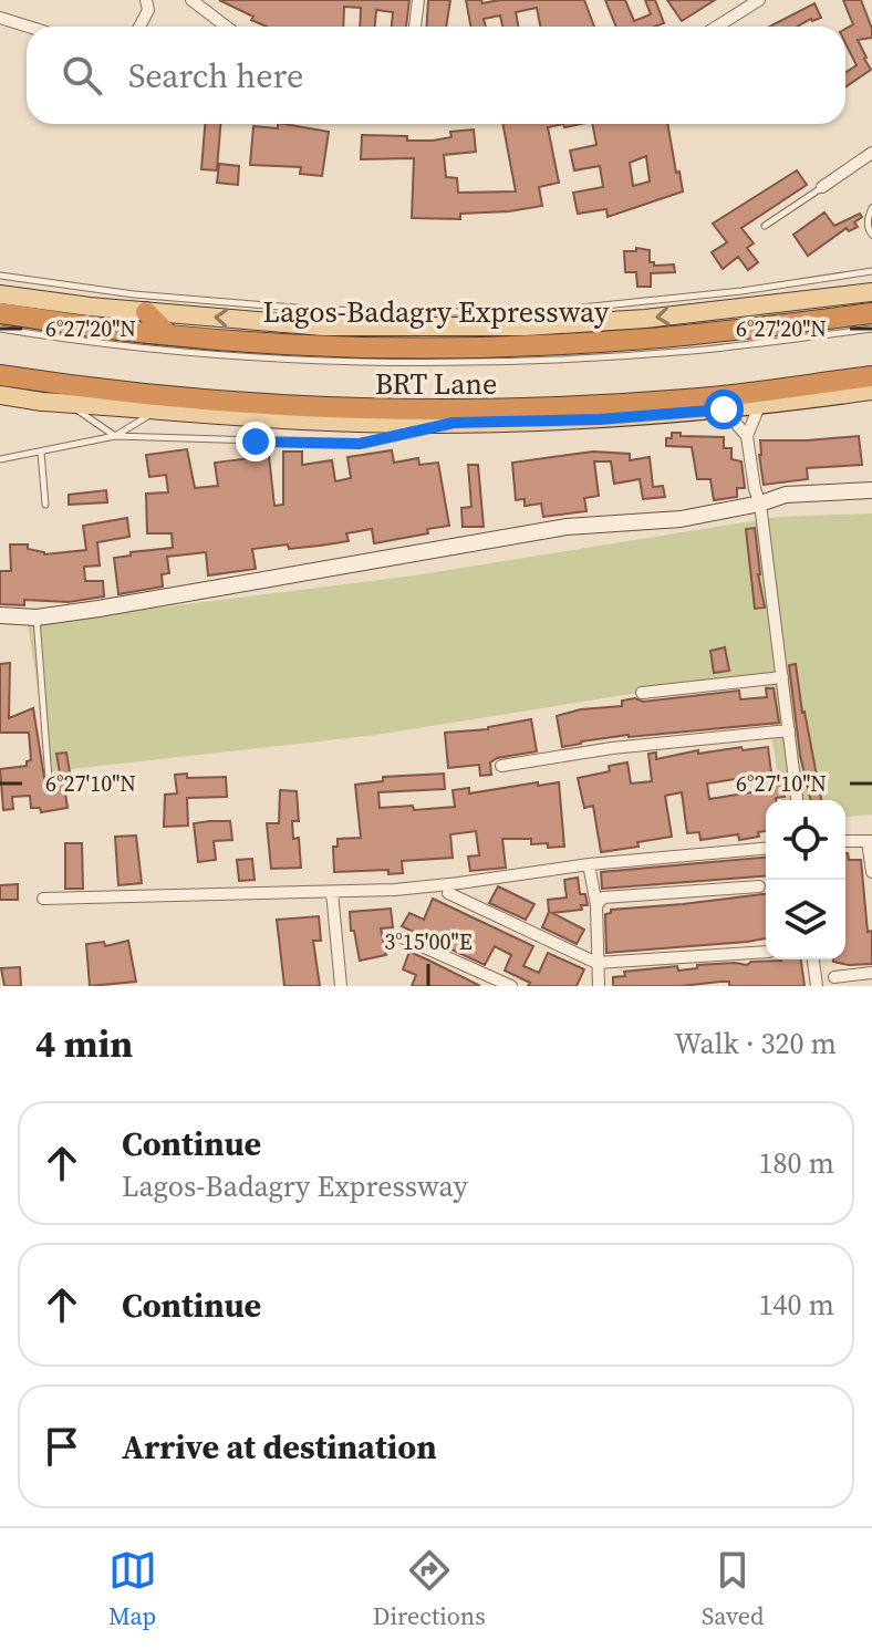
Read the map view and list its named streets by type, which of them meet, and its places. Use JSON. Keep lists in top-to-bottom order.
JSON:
{
  "streets": {
    "highway": ["Lagos-Badagry Expressway"],
    "lane": ["BRT Lane"]
  },
  "page": {
    "search": "Search here",
    "heading": ["4 min", "Walk · 320 m"],
    "list": [
      ["Continue", "Lagos-Badagry Expressway", "180 m"],
      ["Continue", "140 m"],
      "Arrive at destination"
    ],
    "nav": ["Map", "Directions", "Saved"]
  },
  "coordinates": ["6°27'20\"N", "6°27'10\"N", "3°15'00\"E"]
}
